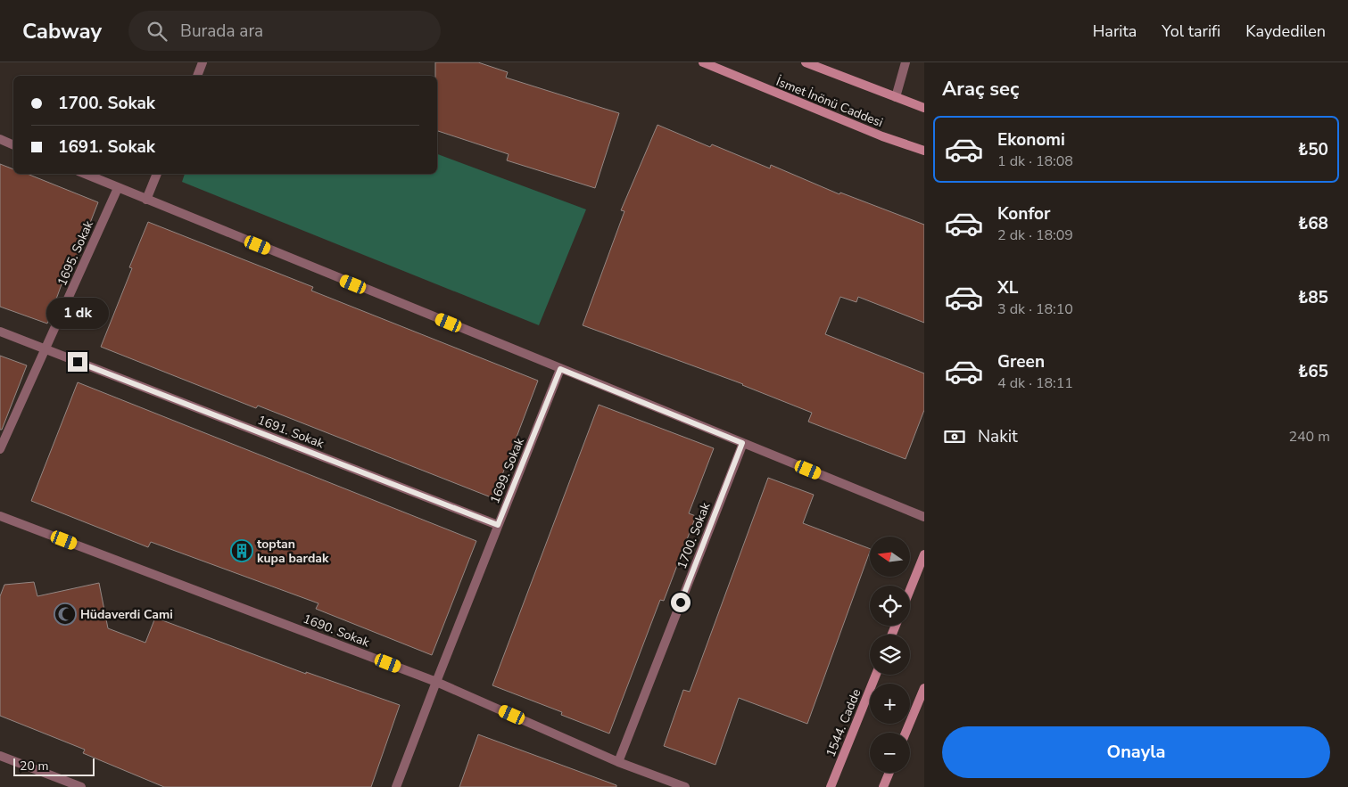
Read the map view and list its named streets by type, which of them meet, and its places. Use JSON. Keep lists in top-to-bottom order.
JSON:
{
  "streets": {
    "main road": ["İsmet İnönü Caddesi", "1544. Cadde"],
    "street": [
      "1695. Sokak",
      "1691. Sokak",
      "1699. Sokak",
      "1700. Sokak",
      "1690. Sokak"
    ]
  },
  "crossings": [
    ["1695. Sokak", "1691. Sokak"],
    ["1691. Sokak", "1699. Sokak"],
    ["1699. Sokak", "1690. Sokak"],
    ["1700. Sokak", "1690. Sokak"]
  ],
  "places": {
    "building": ["toptan kupa bardak"],
    "mosque": ["Hüdaverdi Cami"]
  },
  "scale_bar": "20 m",
  "north": "left",
  "page": {
    "header": "Cabway",
    "search": "Burada ara",
    "nav": ["Harita", "Yol tarifi", "Kaydedilen"],
    "heading": "Araç seç",
    "banner": ["1700. Sokak", "1691. Sokak"],
    "list": [
      {
        "name": "Ekonomi",
        "note": "1 dk · 18:08",
        "value": "₺50"
      },
      {
        "name": "Konfor",
        "note": "2 dk · 18:09",
        "value": "₺68"
      },
      {
        "name": "XL",
        "note": "3 dk · 18:10",
        "value": "₺85"
      },
      {
        "name": "Green",
        "note": "4 dk · 18:11",
        "value": "₺65"
      }
    ],
    "bubble": "1 dk",
    "pay": ["Nakit", "240 m"],
    "map_buttons": ["+", "−"],
    "buttons": "Onayla",
    "scale": "20 m"
  }
}
